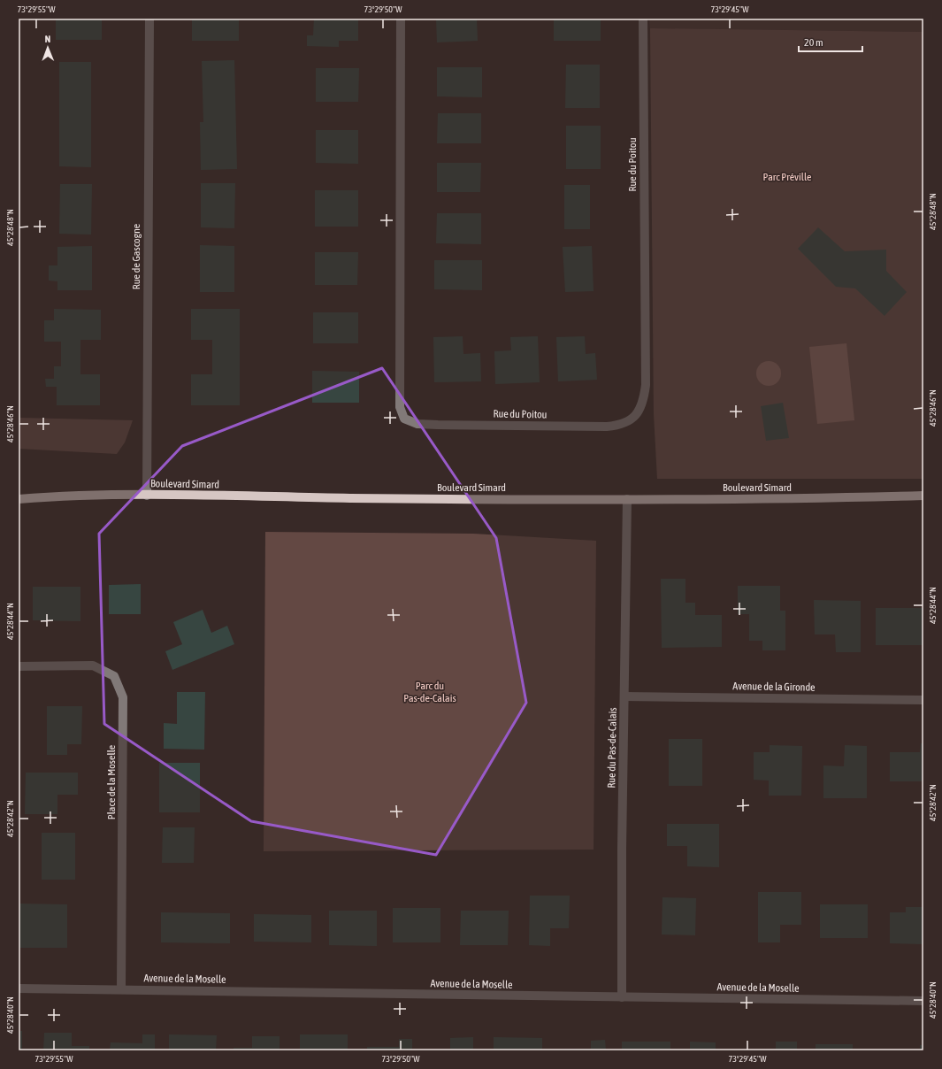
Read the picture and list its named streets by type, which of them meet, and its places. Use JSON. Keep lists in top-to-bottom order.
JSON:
{
  "streets": {
    "main road": ["Boulevard Simard"],
    "street": [
      "Rue du Poitou",
      "Rue de Gascogne",
      "Avenue de la Gironde",
      "Rue du Pas-de-Calais",
      "Place de la Moselle",
      "Avenue de la Moselle"
    ]
  },
  "crossings": [
    ["Rue de Gascogne", "Boulevard Simard"],
    ["Boulevard Simard", "Rue du Pas-de-Calais"],
    ["Avenue de la Gironde", "Rue du Pas-de-Calais"],
    ["Rue du Pas-de-Calais", "Avenue de la Moselle"],
    ["Place de la Moselle", "Avenue de la Moselle"]
  ],
  "parks": ["Parc Préville", "Parc du Pas-de-Calais"],
  "scale_bar": "20 m",
  "north": "top",
  "coordinates": [
    "73°29'55\"W",
    "73°29'50\"W",
    "73°29'45\"W",
    "45°28'48\"N",
    "45°28'46\"N",
    "45°28'44\"N",
    "45°28'42\"N",
    "45°28'40\"N"
  ]
}
